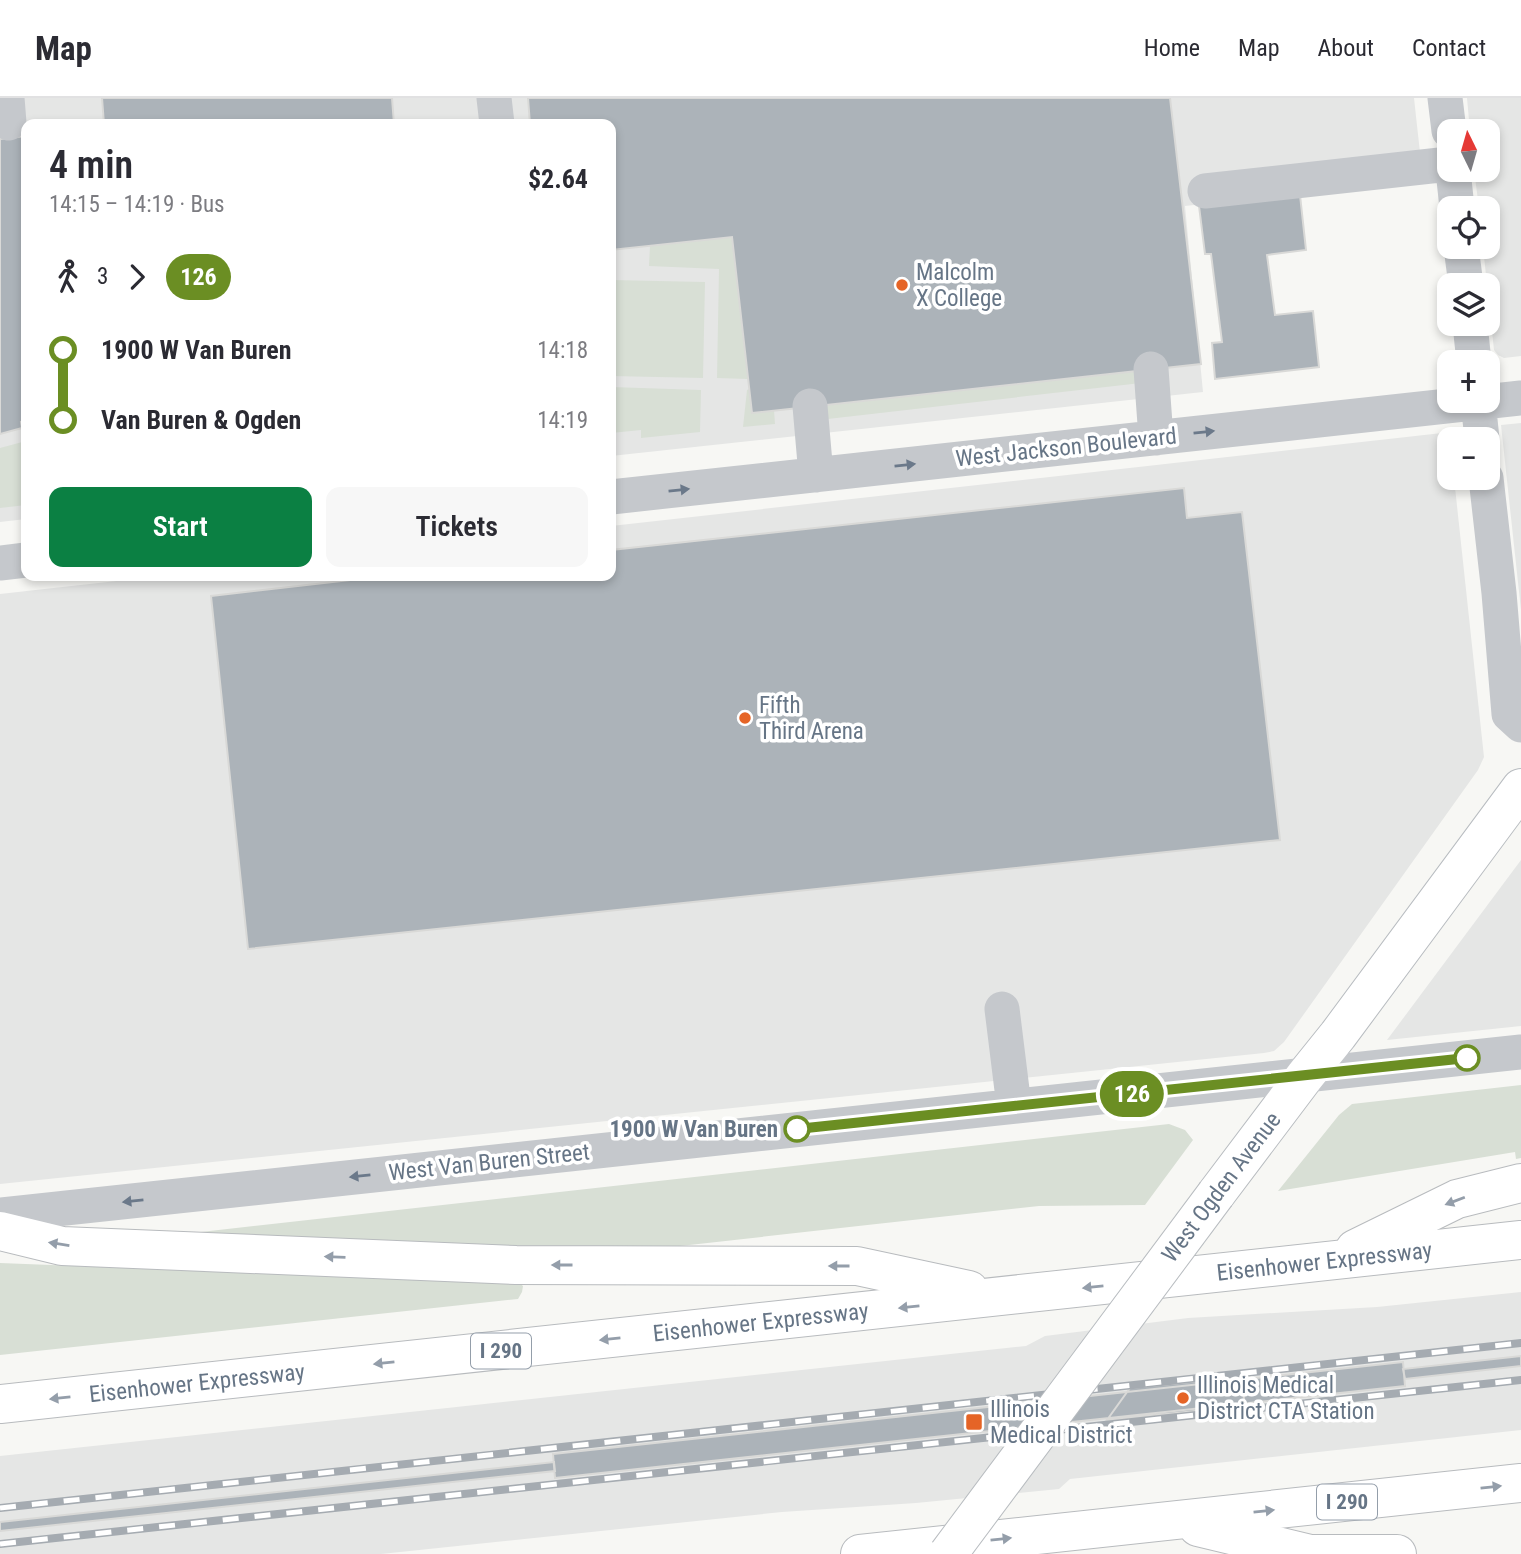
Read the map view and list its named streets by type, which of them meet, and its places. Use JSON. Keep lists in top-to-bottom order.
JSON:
{
  "streets": {
    "main road": ["West Ogden Avenue", "Eisenhower Expressway", "I 290"],
    "street": ["West Jackson Boulevard", "West Van Buren Street"]
  },
  "crossings": [
    ["West Van Buren Street", "West Ogden Avenue"]
  ],
  "one_way": ["West Jackson Boulevard", "West Van Buren Street"],
  "places": {
    "other": [
      "Malcolm X College",
      "Fifth Third Arena",
      "1900 W Van Buren",
      "Illinois Medical District CTA Station"
    ],
    "transit": ["Illinois Medical District"]
  },
  "lines": ["bus line 126"],
  "north": "top",
  "page": {
    "header": "Map",
    "nav": [
      "Home",
      "Map",
      "About",
      "Contact"
    ],
    "on_map": "126",
    "map_buttons": ["+", "−"],
    "heading": ["4 min", "14:15 – 14:19 · Bus", "$2.64"],
    "legs": ["3", "126"],
    "list": [
      {
        "name": "1900 W Van Buren",
        "value": "14:18"
      },
      {
        "name": "Van Buren & Ogden",
        "value": "14:19"
      }
    ],
    "buttons": ["Start", "Tickets"]
  }
}
